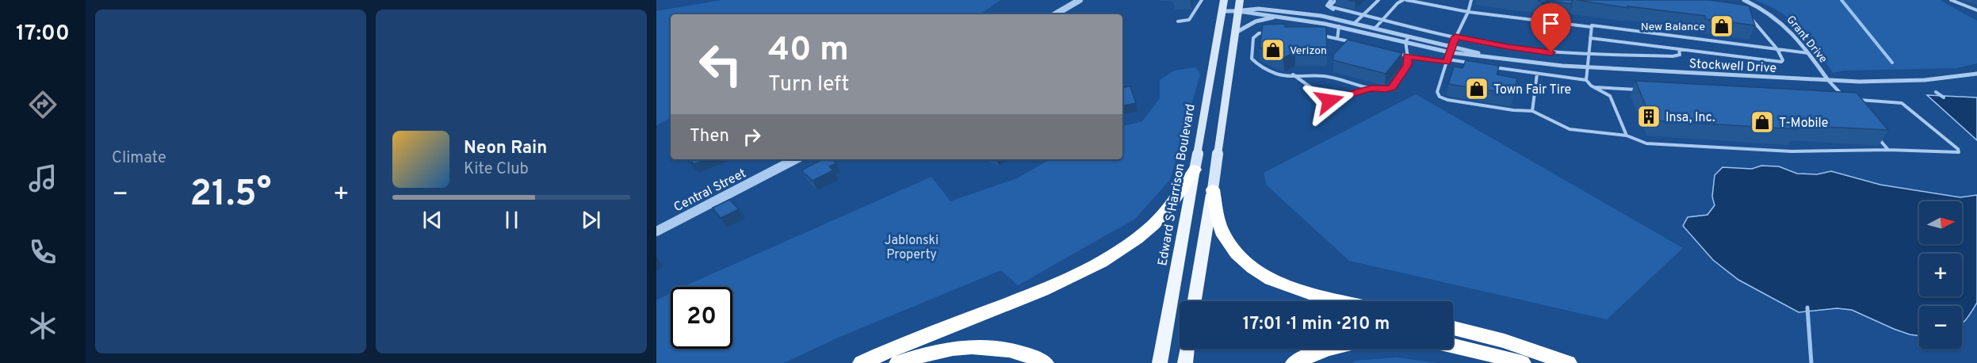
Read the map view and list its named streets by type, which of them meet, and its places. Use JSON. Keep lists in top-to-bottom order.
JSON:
{
  "streets": {
    "main road": ["Edward S Harrison Boulevard"],
    "street": ["Grant Drive", "Stockwell Drive", "Central Street"]
  },
  "crossings": [
    ["Grant Drive", "Stockwell Drive"],
    ["Stockwell Drive", "Edward S Harrison Boulevard"]
  ],
  "parks": ["Jablonski Property"],
  "places": {
    "shop": [
      "New Balance",
      "Verizon",
      "Town Fair Tire",
      "T-Mobile"
    ],
    "building": ["Insa, Inc."]
  },
  "north": "right",
  "page": {
    "tabs": "17:00",
    "tile": "Climate",
    "turn": ["40 m", "Turn left"],
    "then": "Then",
    "song": ["Neon Rain", "Kite Club"],
    "heat": ["−", "21.5°", "+"],
    "map_buttons": ["+", "−"],
    "limit": "20",
    "trip": "17:01 · 1 min · 210 m"
  }
}
